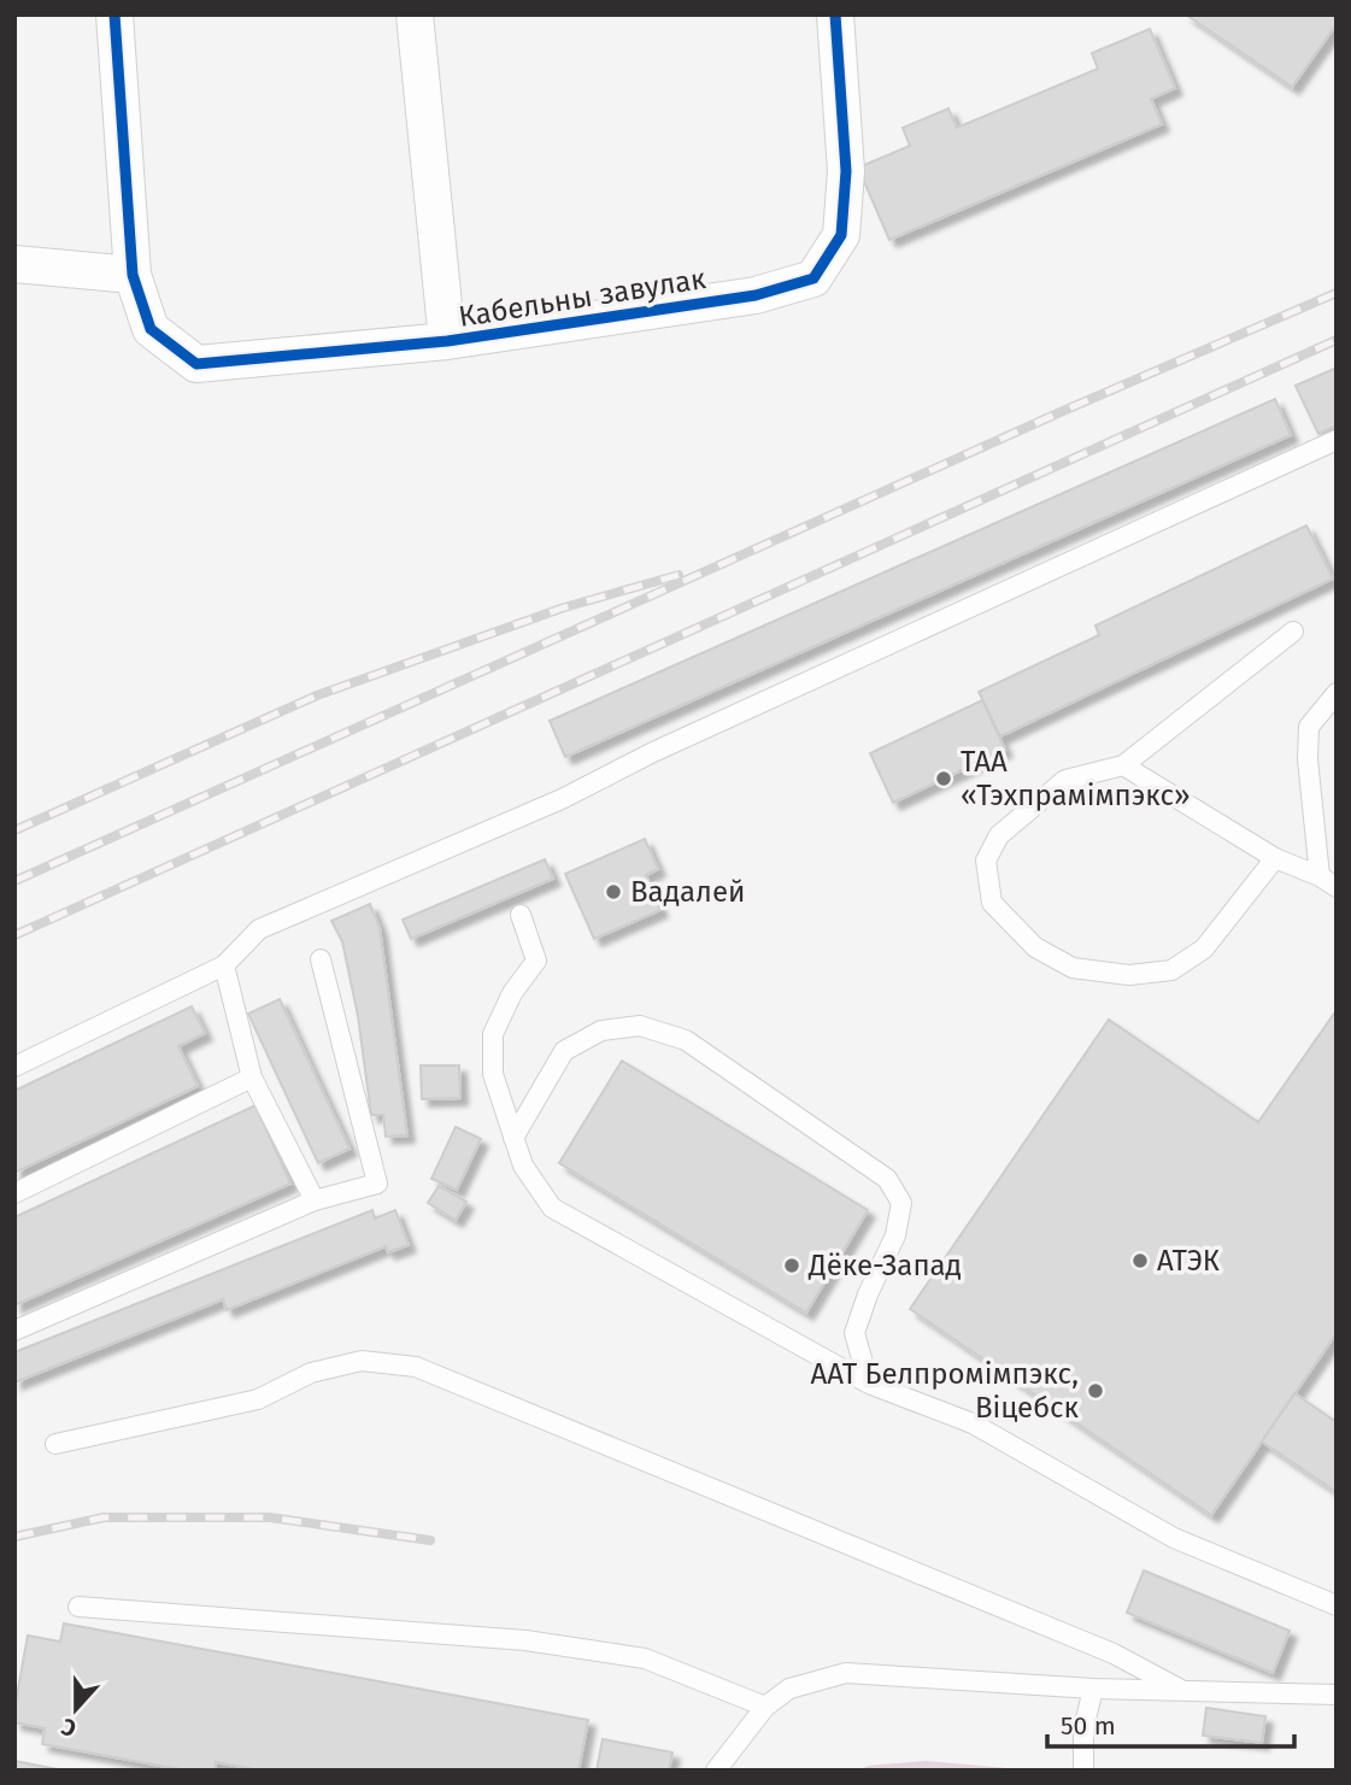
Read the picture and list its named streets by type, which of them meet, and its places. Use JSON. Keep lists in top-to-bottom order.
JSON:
{
  "streets": {
    "street": ["Кабельны завулак"]
  },
  "places": [
    "ТАА «Тэхпрамімпэкс»",
    "Вадалей",
    "АТЭК",
    "Дёке-Запад",
    "ААТ Белпромімпэкс, Віцебск"
  ],
  "scale_bar": "50 m",
  "north": "bottom"
}
